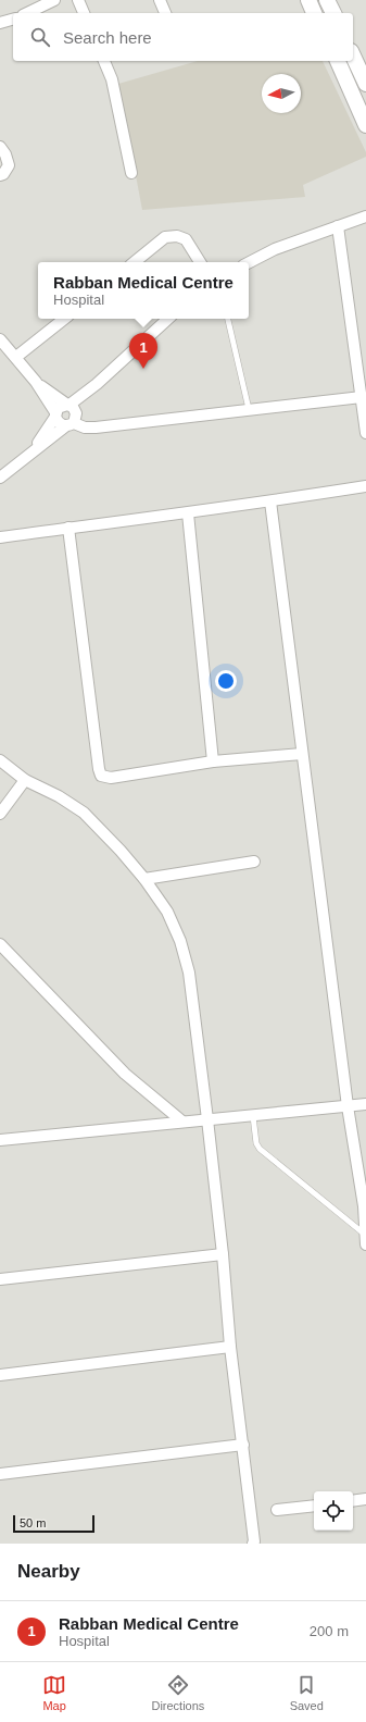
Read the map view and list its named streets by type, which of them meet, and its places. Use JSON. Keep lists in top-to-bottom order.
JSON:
{
  "scale_bar": "50 m",
  "north": "left",
  "page": {
    "search": "Search here",
    "popup": ["Rabban Medical Centre", "Hospital"],
    "pins": "1",
    "scale": "50 m",
    "heading": "Nearby",
    "list": [
      {
        "mark": "1",
        "name": "Rabban Medical Centre",
        "note": "Hospital",
        "value": "200 m"
      }
    ],
    "nav": ["Map", "Directions", "Saved"]
  }
}
